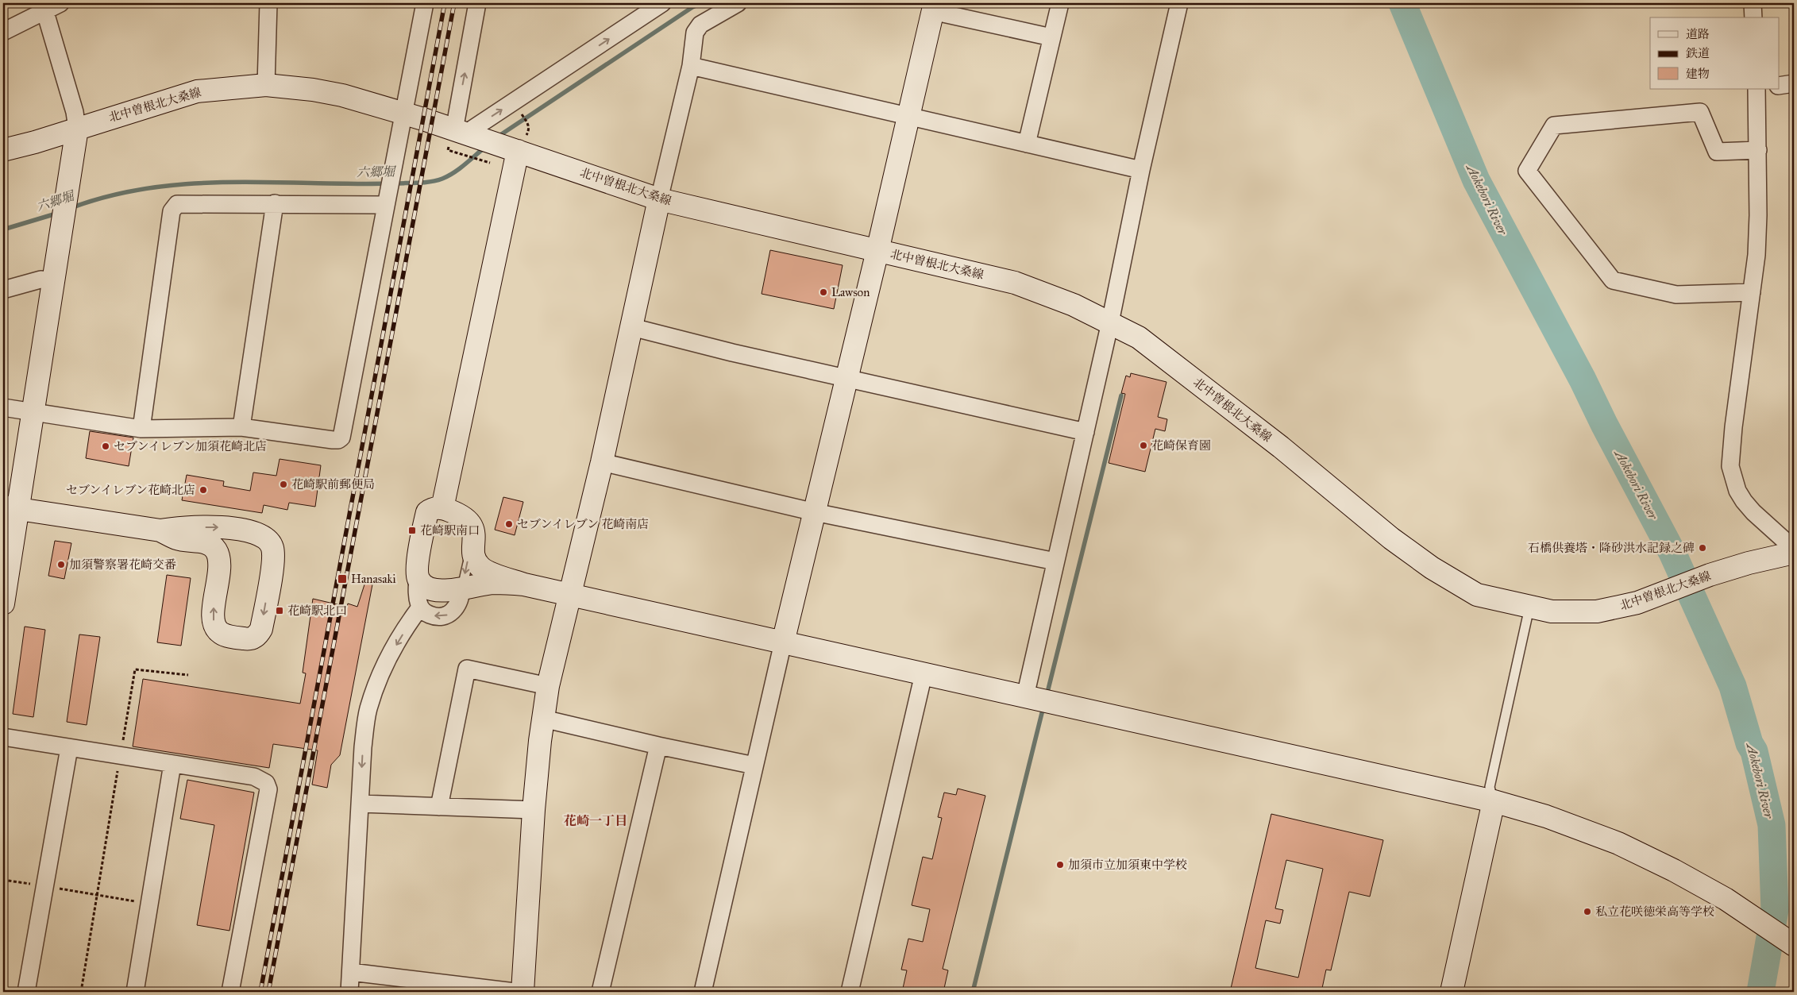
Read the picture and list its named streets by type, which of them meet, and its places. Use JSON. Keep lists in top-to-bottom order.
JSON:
{
  "streets": {
    "street": ["北中曽根北大桑線"]
  },
  "districts": ["花崎一丁目"],
  "water": ["六郷堀", "Aokebori River"],
  "places": {
    "other": [
      "Lawson",
      "花崎保育園",
      "セブンイレブン加須花崎北店",
      "花崎駅前郵便局",
      "セブンイレブン花崎北店",
      "セブンイレブン 花崎南店",
      "石橋供養塔・降砂洪水記録之碑",
      "加須警察署花崎交番",
      "加須市立加須東中学校",
      "私立花咲徳栄高等学校"
    ],
    "transit": ["花崎駅南口", "Hanasaki", "花崎駅北口"]
  },
  "legend": ["道路", "鉄道", "建物"]
}
